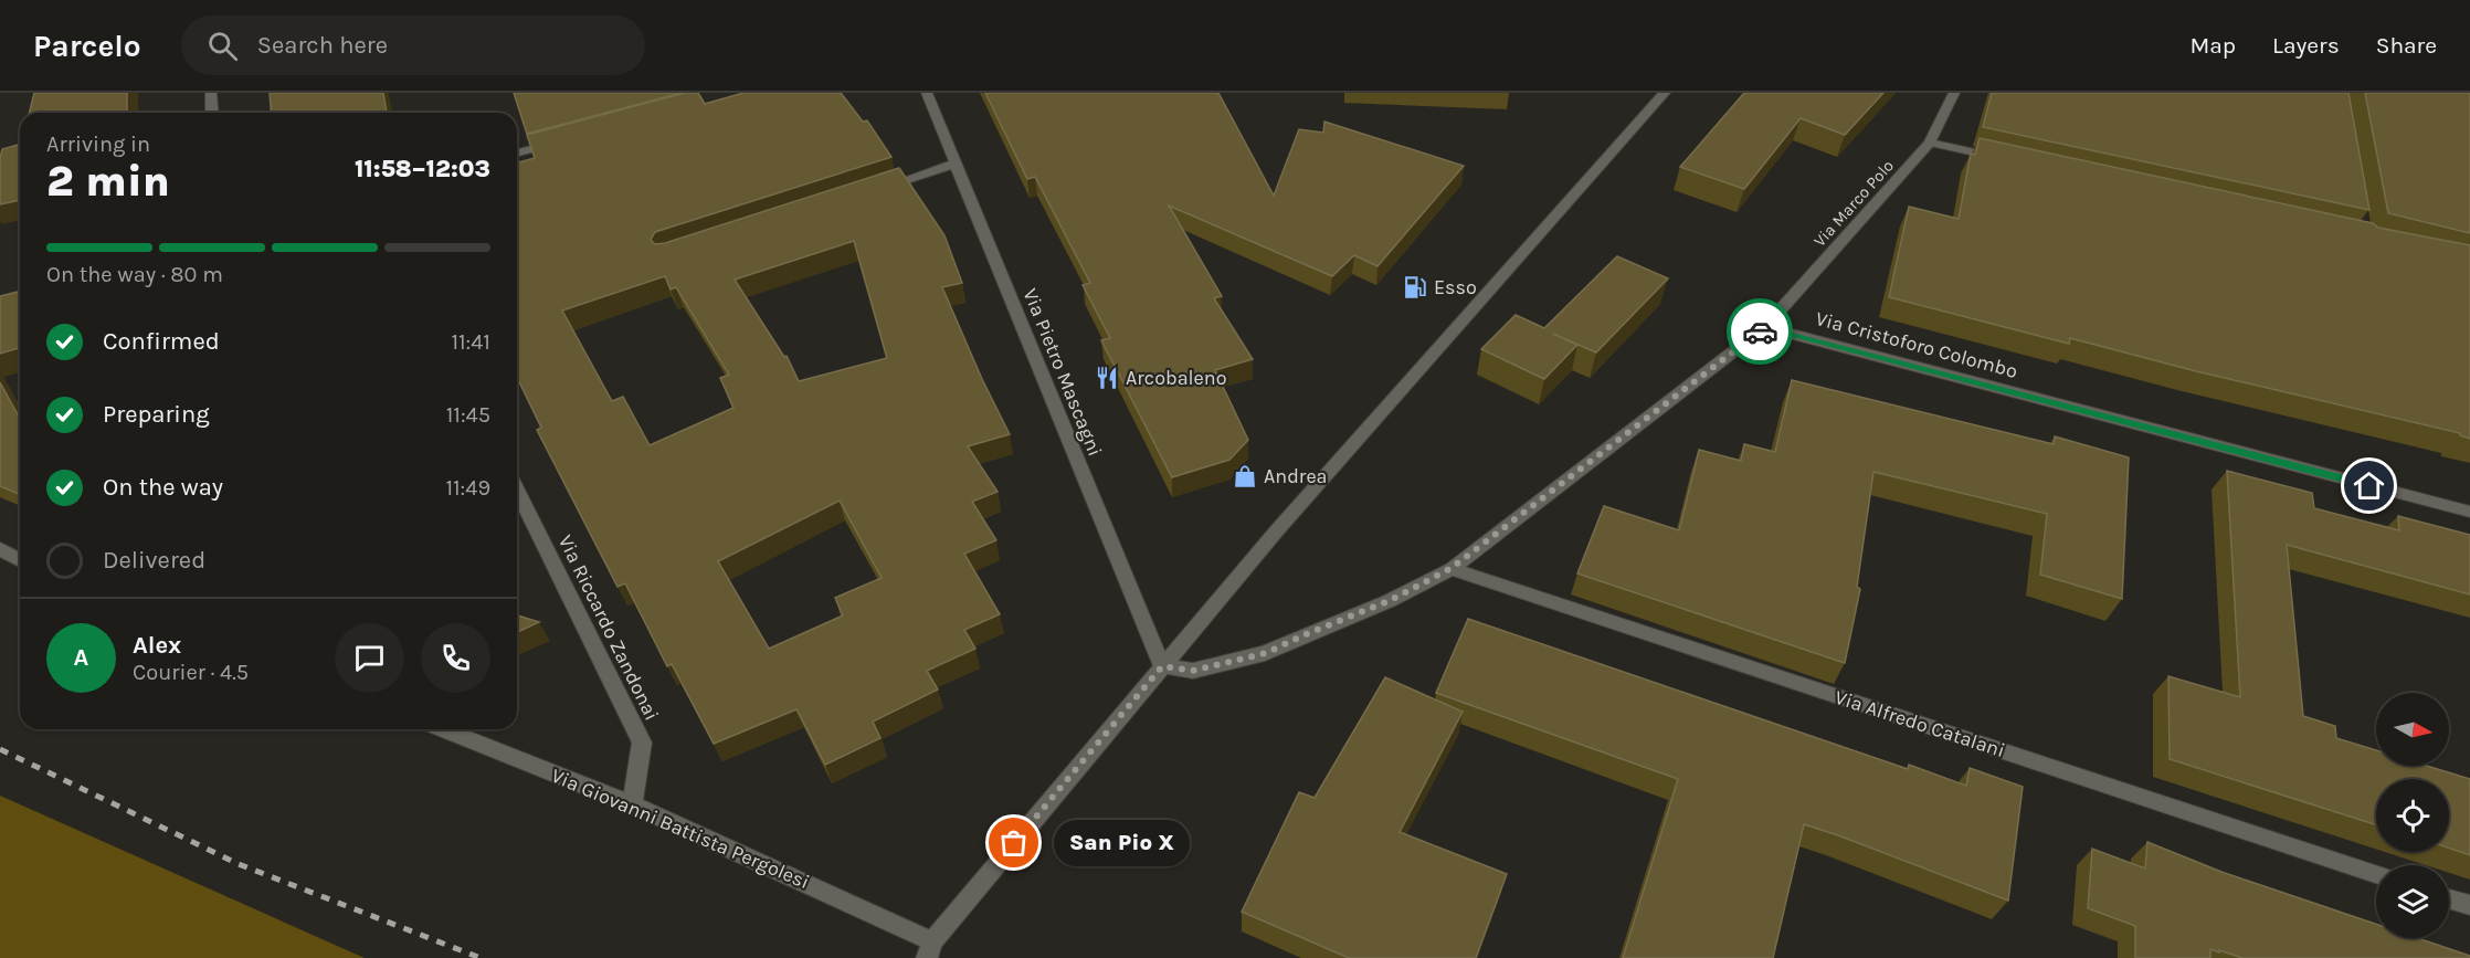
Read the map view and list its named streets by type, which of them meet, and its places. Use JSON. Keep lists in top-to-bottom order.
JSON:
{
  "streets": {
    "street": [
      "Via Marco Polo",
      "Via Cristoforo Colombo",
      "Via Pietro Mascagni",
      "Via Riccardo Zandonai",
      "Via Alfredo Catalani",
      "Via Giovanni Battista Pergolesi"
    ]
  },
  "crossings": [
    ["Via Marco Polo", "Via Cristoforo Colombo"],
    ["Via Riccardo Zandonai", "Via Giovanni Battista Pergolesi"]
  ],
  "places": {
    "fuel station": ["Esso"],
    "restaurant": ["Arcobaleno"],
    "shop": ["Andrea"],
    "other": ["San Pio X"]
  },
  "north": "right",
  "page": {
    "header": "Parcelo",
    "search": "Search here",
    "nav": ["Map", "Layers", "Share"],
    "heading": ["2 min", "Arriving in", "11:58–12:03"],
    "panel": ["Alex", "Courier · 4.5"],
    "bar": "On the way · 80 m",
    "list": [
      ["Confirmed", "11:41"],
      ["Preparing", "11:45"],
      ["On the way", "11:49"],
      "Delivered"
    ],
    "round": "A",
    "bubble": "San Pio X"
  }
}
